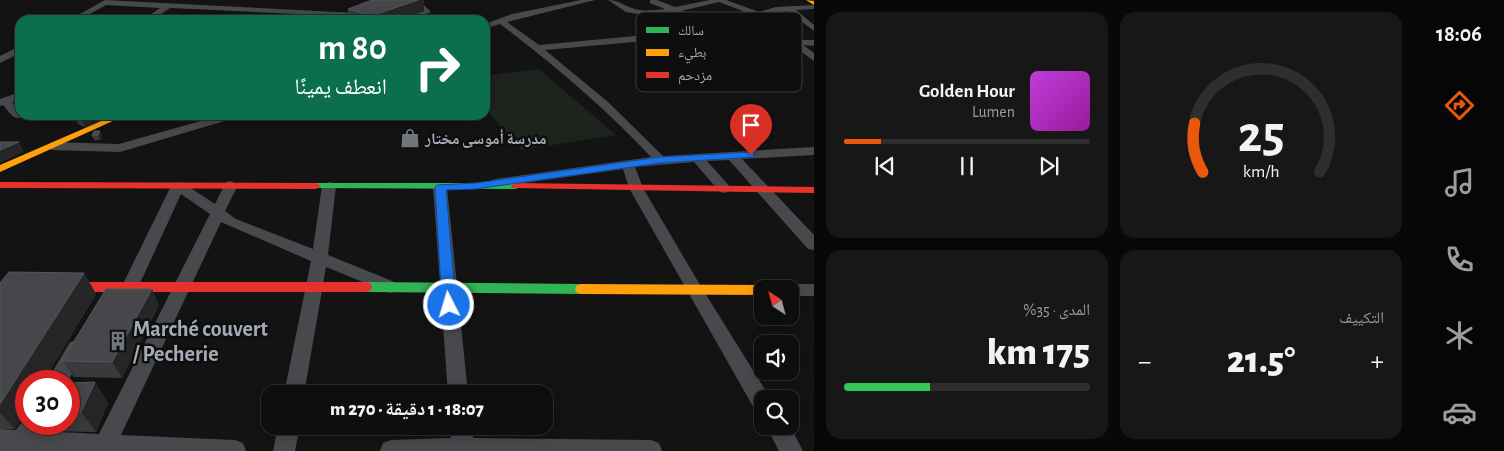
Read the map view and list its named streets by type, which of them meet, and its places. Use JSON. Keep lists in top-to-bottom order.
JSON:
{
  "places": {
    "shop": ["مدرسة أموسى مختار"],
    "building": ["Marché couvert / Pecherie"]
  },
  "legend": ["سالك", "بطيء", "مزدحم"],
  "north": "top left",
  "page": {
    "tabs": "18:06",
    "turn": ["80 m", "انعطف يمينًا"],
    "song": ["Golden Hour", "Lumen"],
    "tile": [
      "التكييف",
      ["المدى · 35%", "175 km"]
    ],
    "heat": ["−", "21.5°", "+"],
    "limit": "30",
    "trip": "18:07 · 1 دقيقة · 270 m",
    "gauge": ["25", "km/h"]
  }
}
